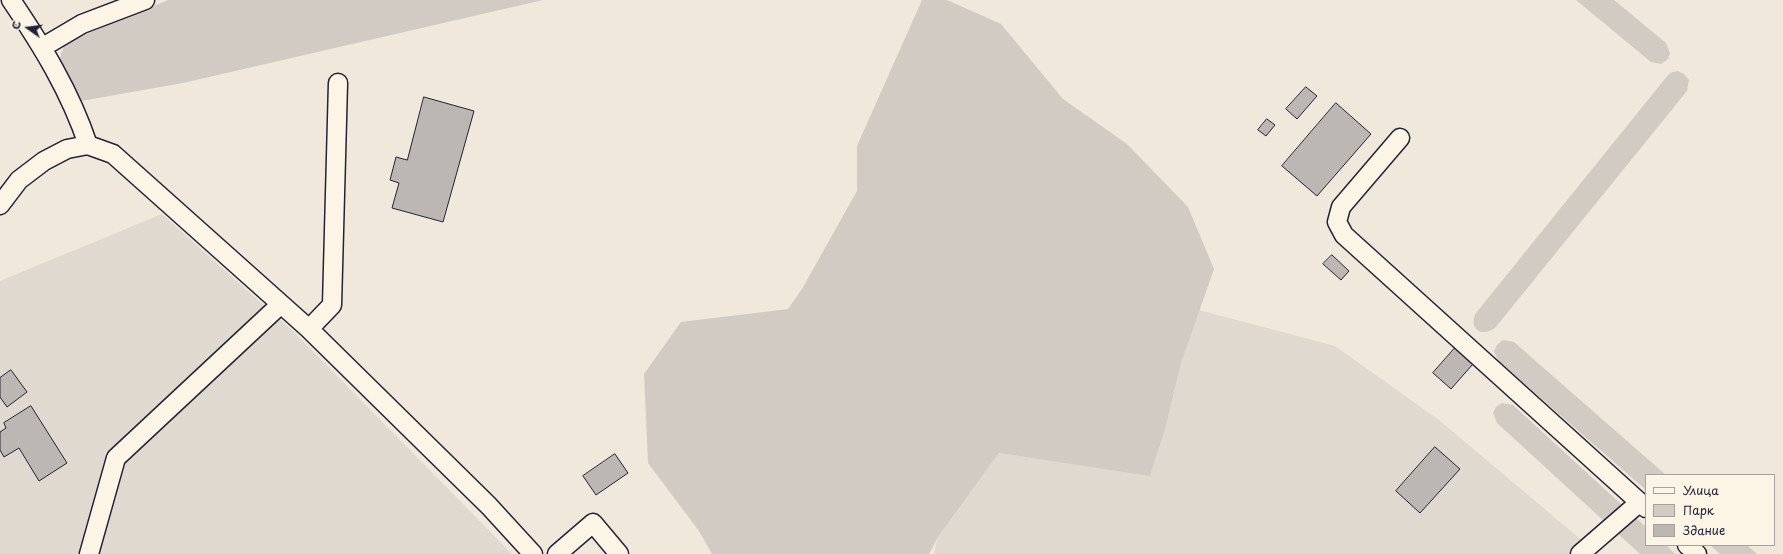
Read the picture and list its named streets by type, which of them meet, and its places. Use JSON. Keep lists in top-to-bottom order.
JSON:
{
  "legend": ["Улица", "Парк", "Здание"],
  "north": "left"
}
